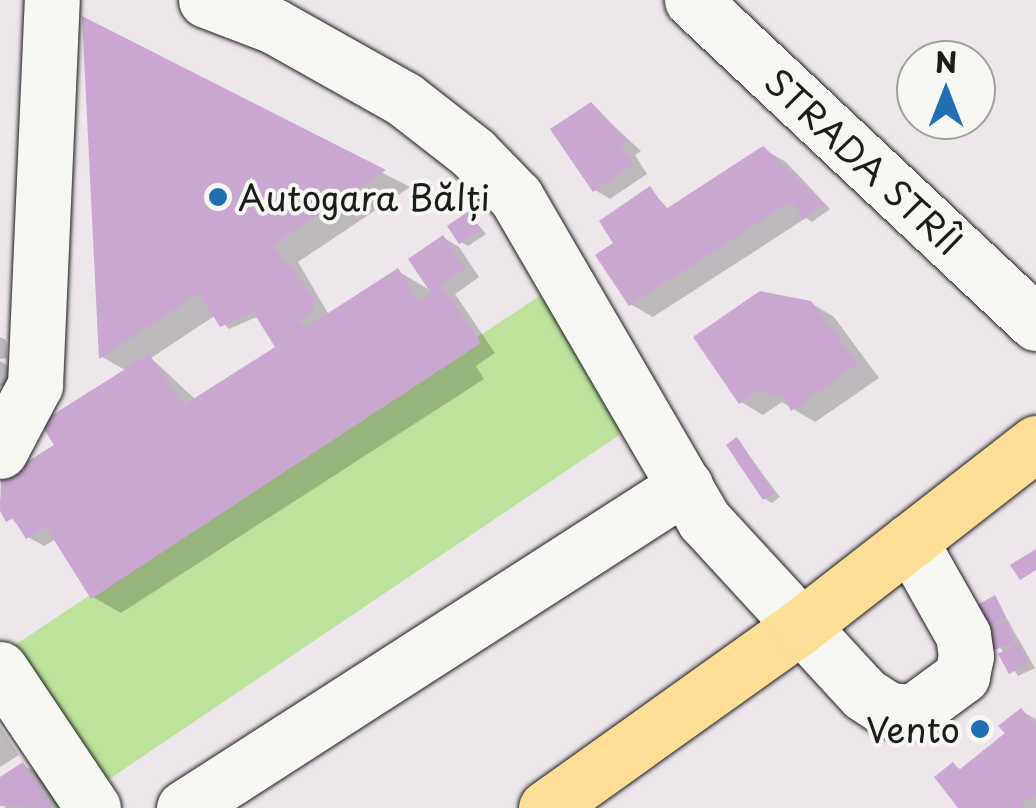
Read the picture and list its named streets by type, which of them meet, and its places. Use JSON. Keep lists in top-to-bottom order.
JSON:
{
  "streets": {
    "street": ["STRADA STRÎI"]
  },
  "places": ["Autogara Bălți", "Vento"],
  "north": "top"
}
